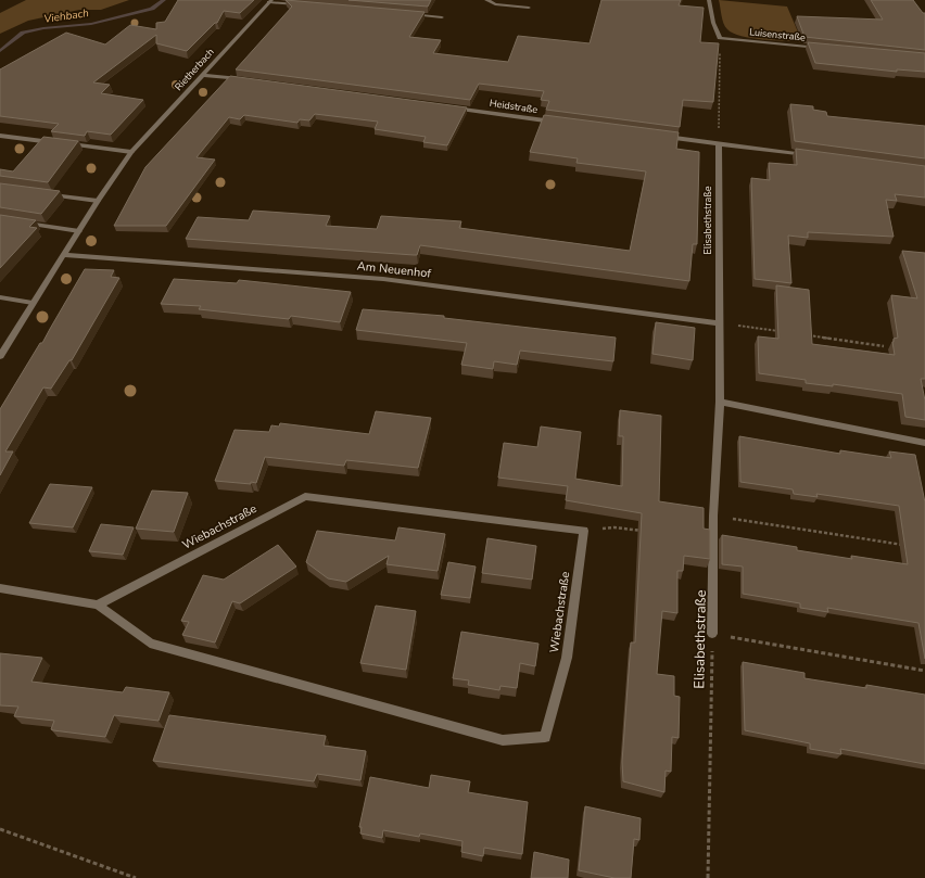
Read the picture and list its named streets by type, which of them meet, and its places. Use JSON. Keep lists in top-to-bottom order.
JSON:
{
  "streets": {
    "street": [
      "Luisenstraße",
      "Rietherbach",
      "Heidstraße",
      "Elisabethstraße",
      "Am Neuenhof",
      "Wiebachstraße"
    ]
  },
  "crossings": [
    ["Rietherbach", "Am Neuenhof"],
    ["Elisabethstraße", "Am Neuenhof"]
  ],
  "water": ["Viehbach"]
}
